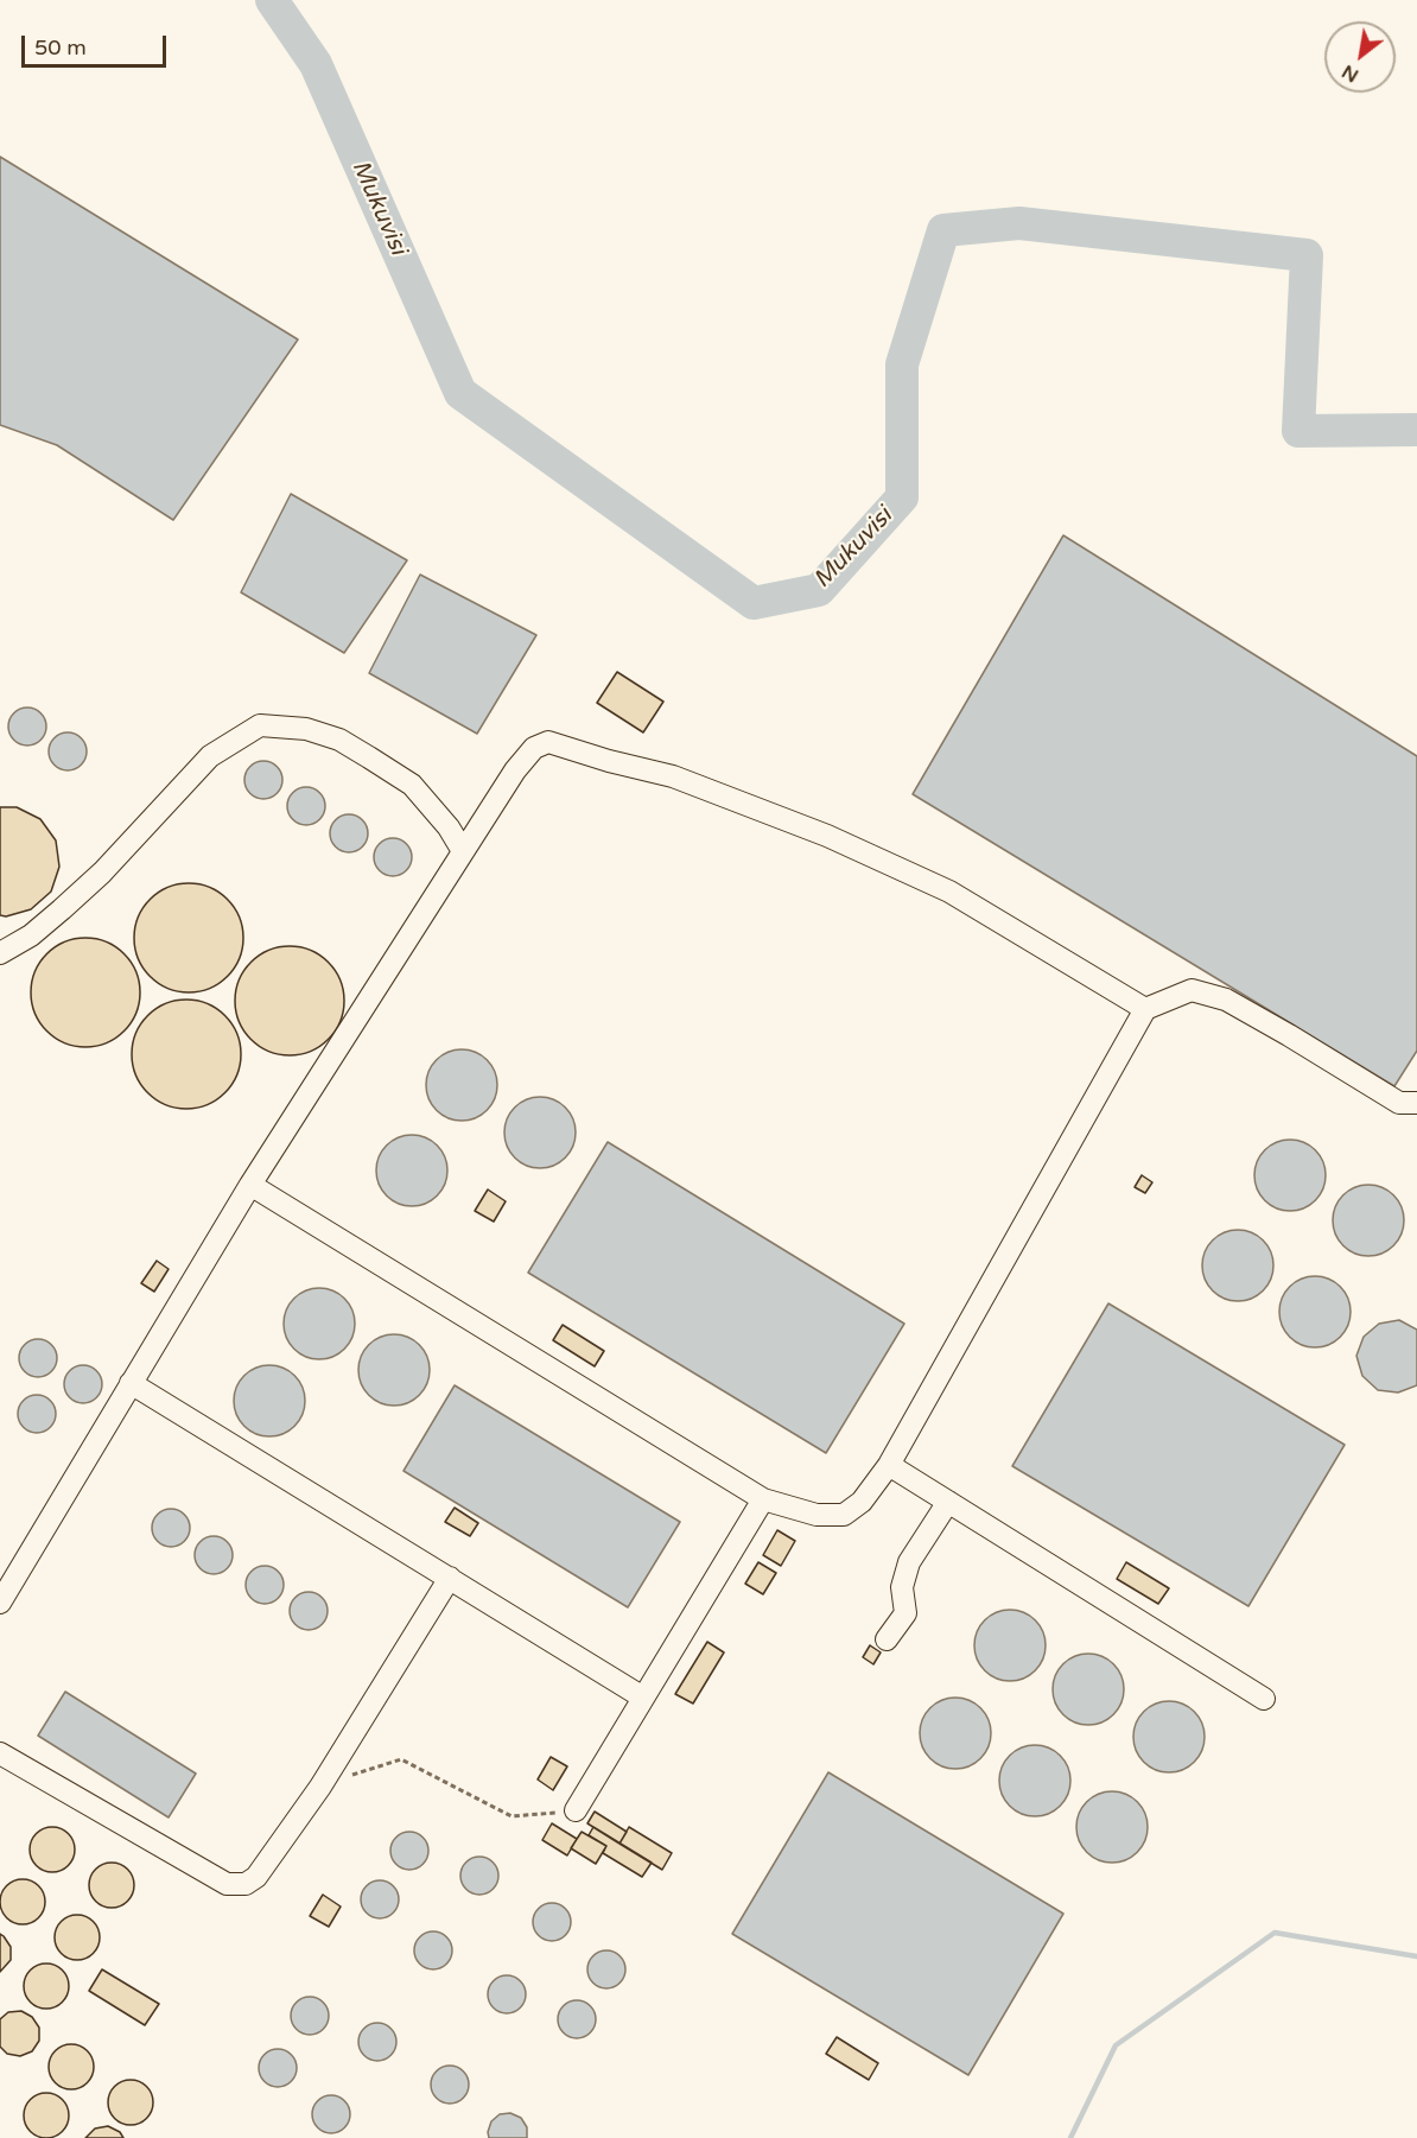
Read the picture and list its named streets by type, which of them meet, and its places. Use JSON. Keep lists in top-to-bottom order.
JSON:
{
  "water": ["Mukuvisi"],
  "scale_bar": "50 m",
  "north": "bottom left"
}
